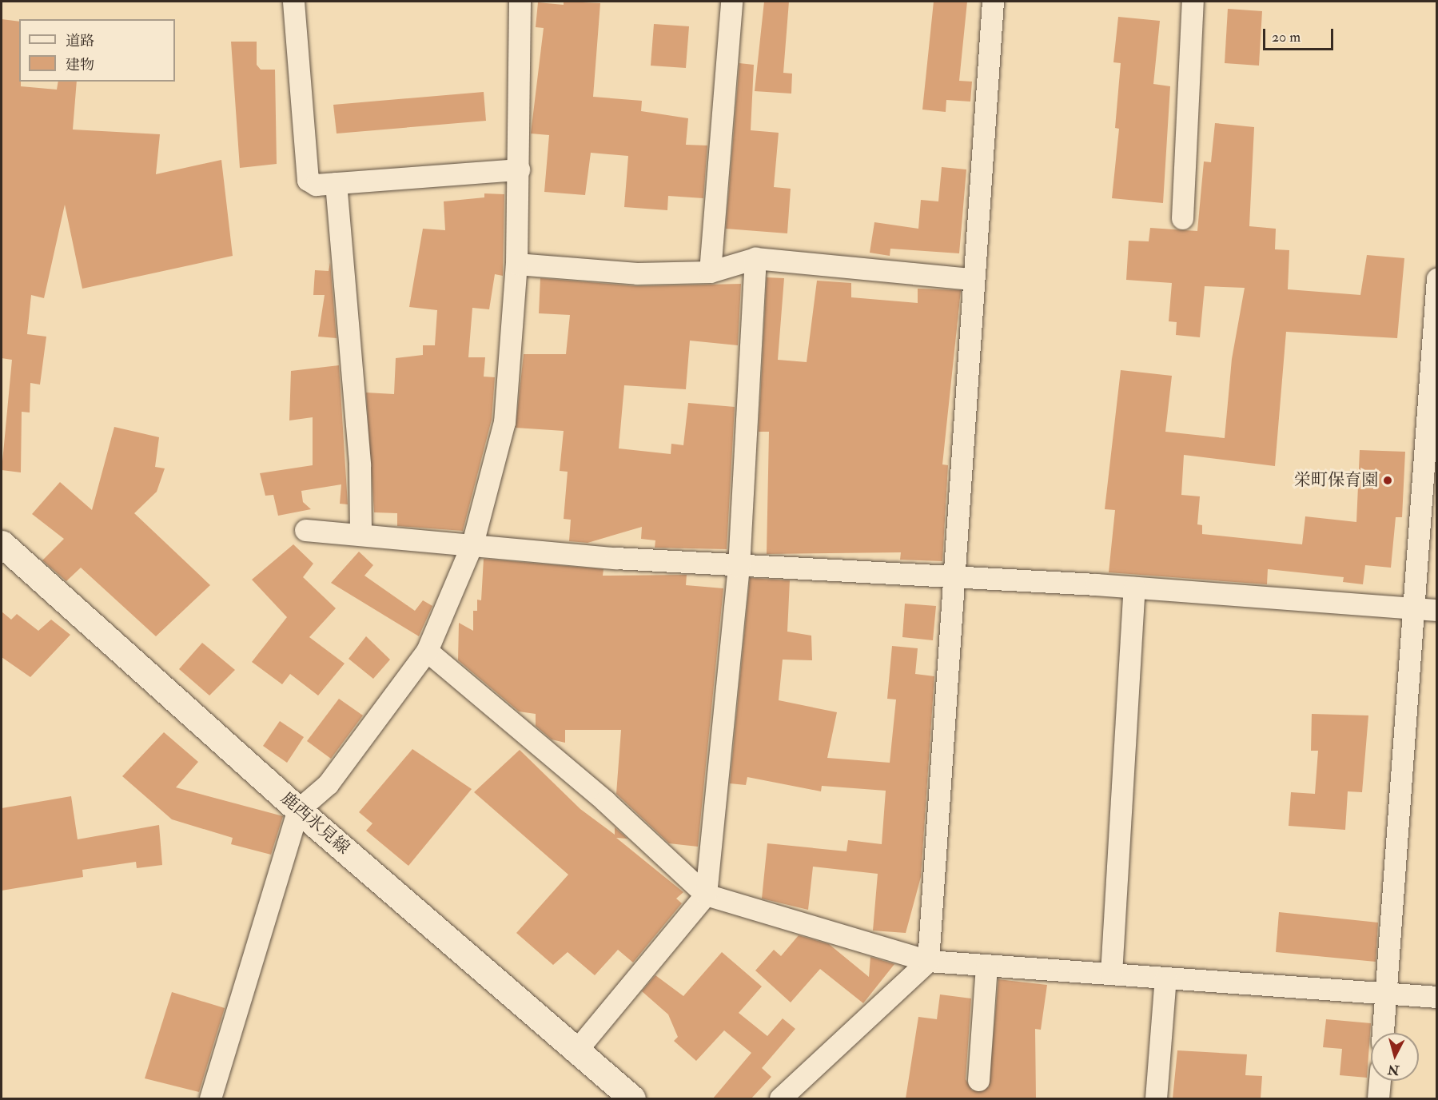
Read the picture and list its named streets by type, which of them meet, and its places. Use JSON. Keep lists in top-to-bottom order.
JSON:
{
  "streets": {
    "main road": ["鹿西氷見線"]
  },
  "places": ["栄町保育園"],
  "legend": ["道路", "建物"],
  "scale_bar": "20 m",
  "north": "bottom"
}
